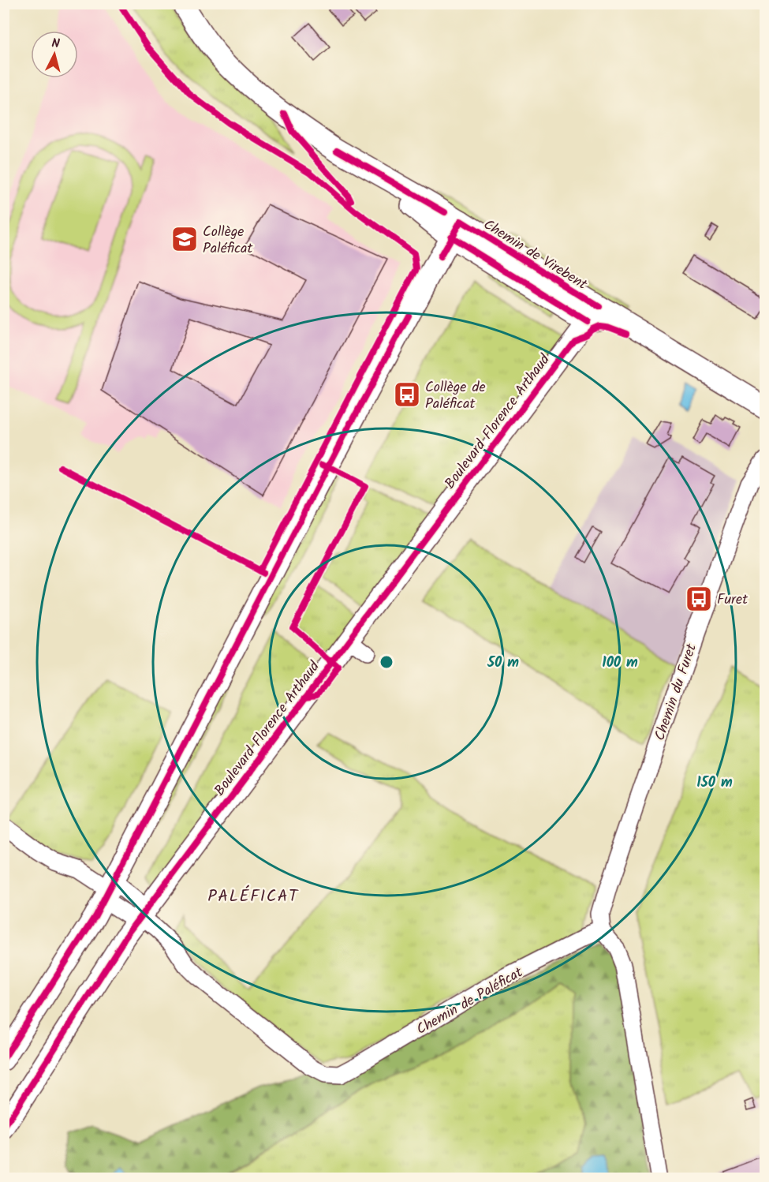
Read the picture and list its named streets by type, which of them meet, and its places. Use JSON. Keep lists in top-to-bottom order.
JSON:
{
  "streets": {
    "street": [
      "Chemin de Virebent",
      "Boulevard Florence Arthaud",
      "Chemin du Furet",
      "Chemin de Paléficat"
    ]
  },
  "crossings": [
    ["Chemin de Virebent", "Boulevard Florence Arthaud"],
    ["Boulevard Florence Arthaud", "Chemin de Paléficat"],
    ["Chemin du Furet", "Chemin de Paléficat"]
  ],
  "districts": ["PALÉFICAT"],
  "places": {
    "school or university": ["Collège Paléficat"],
    "bus stop": ["Collège de Paléficat", "Furet"]
  },
  "north": "top",
  "rings": ["50 m", "100 m", "150 m"]
}
